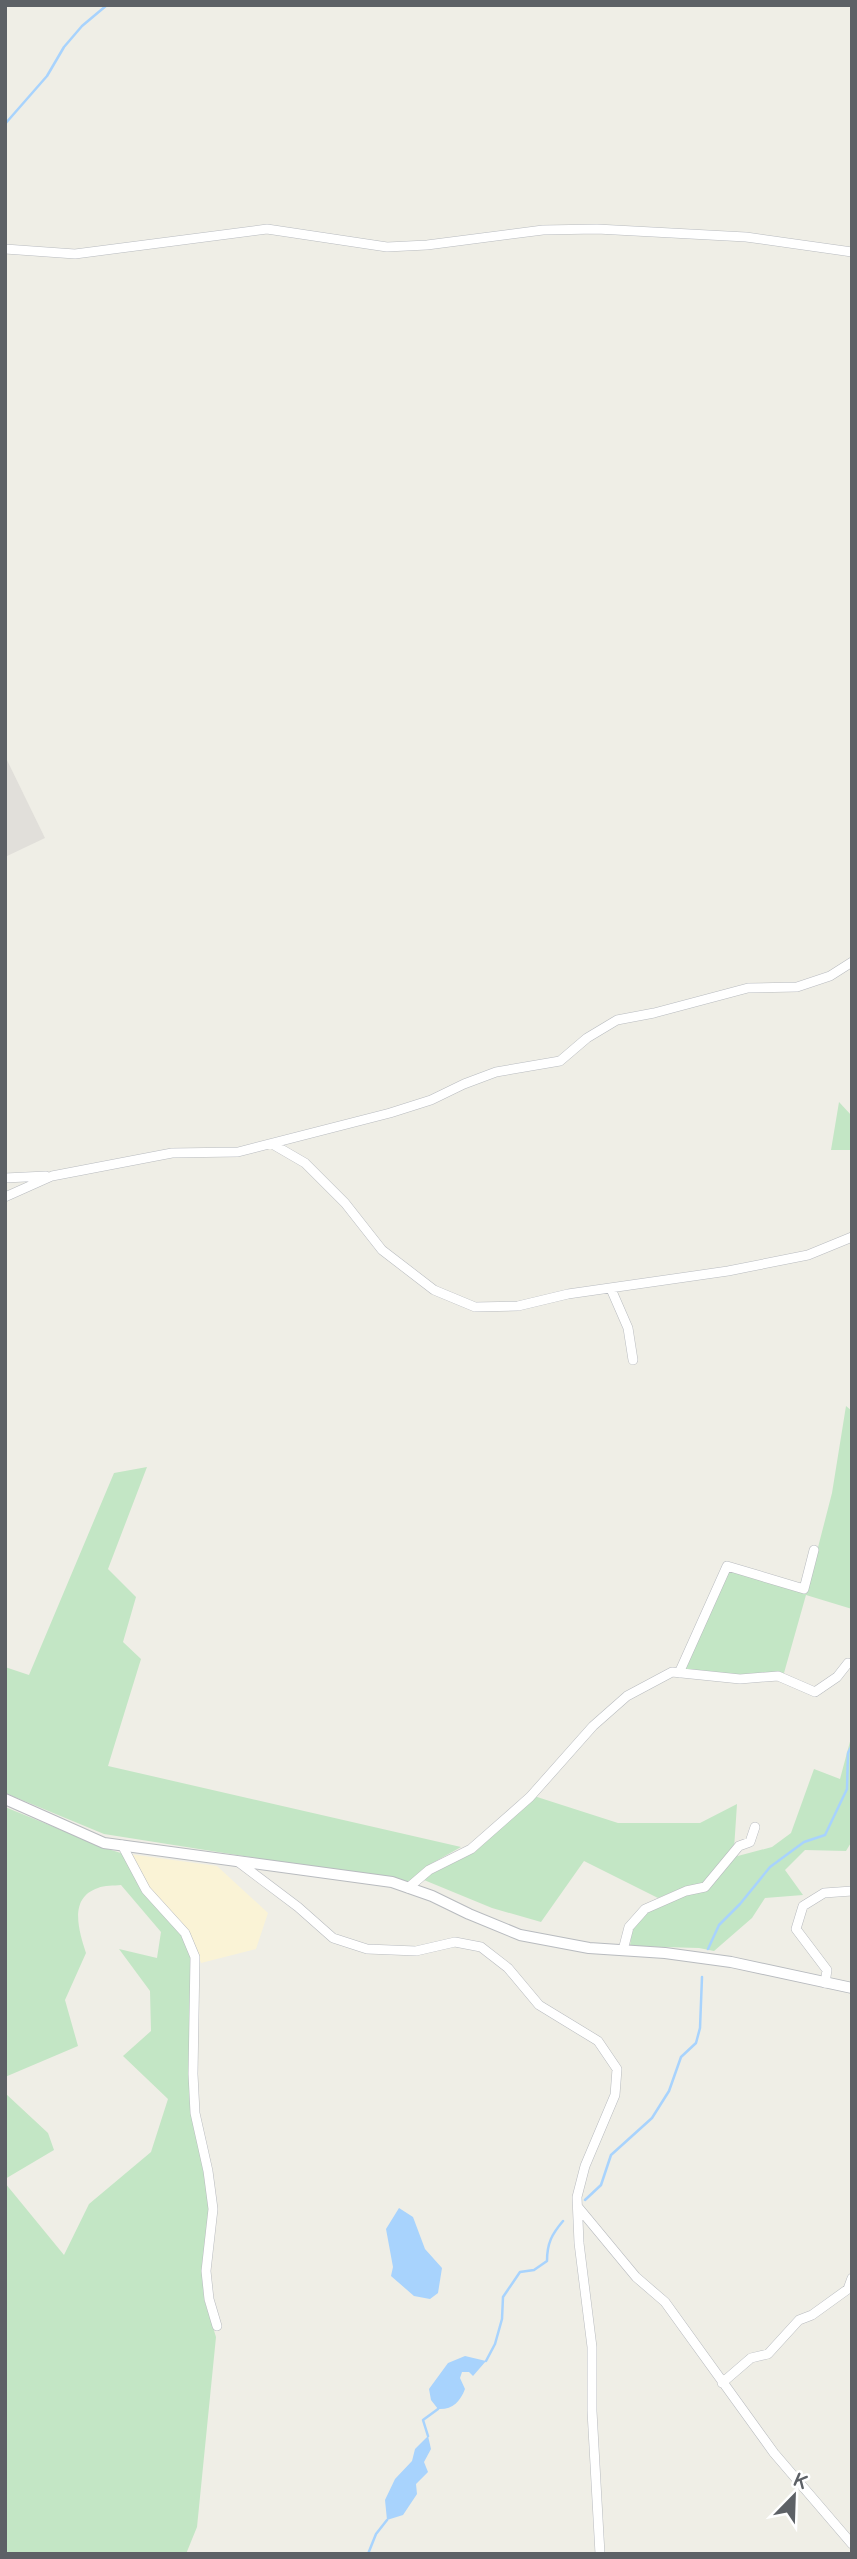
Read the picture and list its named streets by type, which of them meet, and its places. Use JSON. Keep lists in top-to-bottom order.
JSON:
{
  "north": "top right"
}
